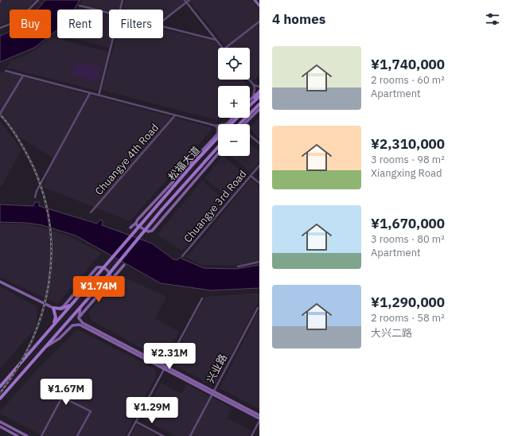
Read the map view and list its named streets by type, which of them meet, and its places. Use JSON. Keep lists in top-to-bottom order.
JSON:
{
  "streets": {
    "main road": ["松福大道"],
    "street": ["Chuangye 4th Road", "Chuangye 3rd Road", "兴业路"]
  },
  "page": {
    "heading": "4 homes",
    "chip": ["Buy", "Rent", "Filters"],
    "list": [
      {
        "name": "¥1,740,000",
        "note": "2 rooms · 60 m² · Apartment"
      },
      {
        "name": "¥2,310,000",
        "note": "3 rooms · 98 m² · Xiangxing Road"
      },
      {
        "name": "¥1,670,000",
        "note": "3 rooms · 80 m² · Apartment"
      },
      {
        "name": "¥1,290,000",
        "note": "2 rooms · 58 m² · 大兴二路"
      }
    ],
    "map_buttons": ["+", "−"],
    "price": [
      "¥1.74M",
      "¥2.31M",
      "¥1.67M",
      "¥1.29M"
    ]
  }
}
